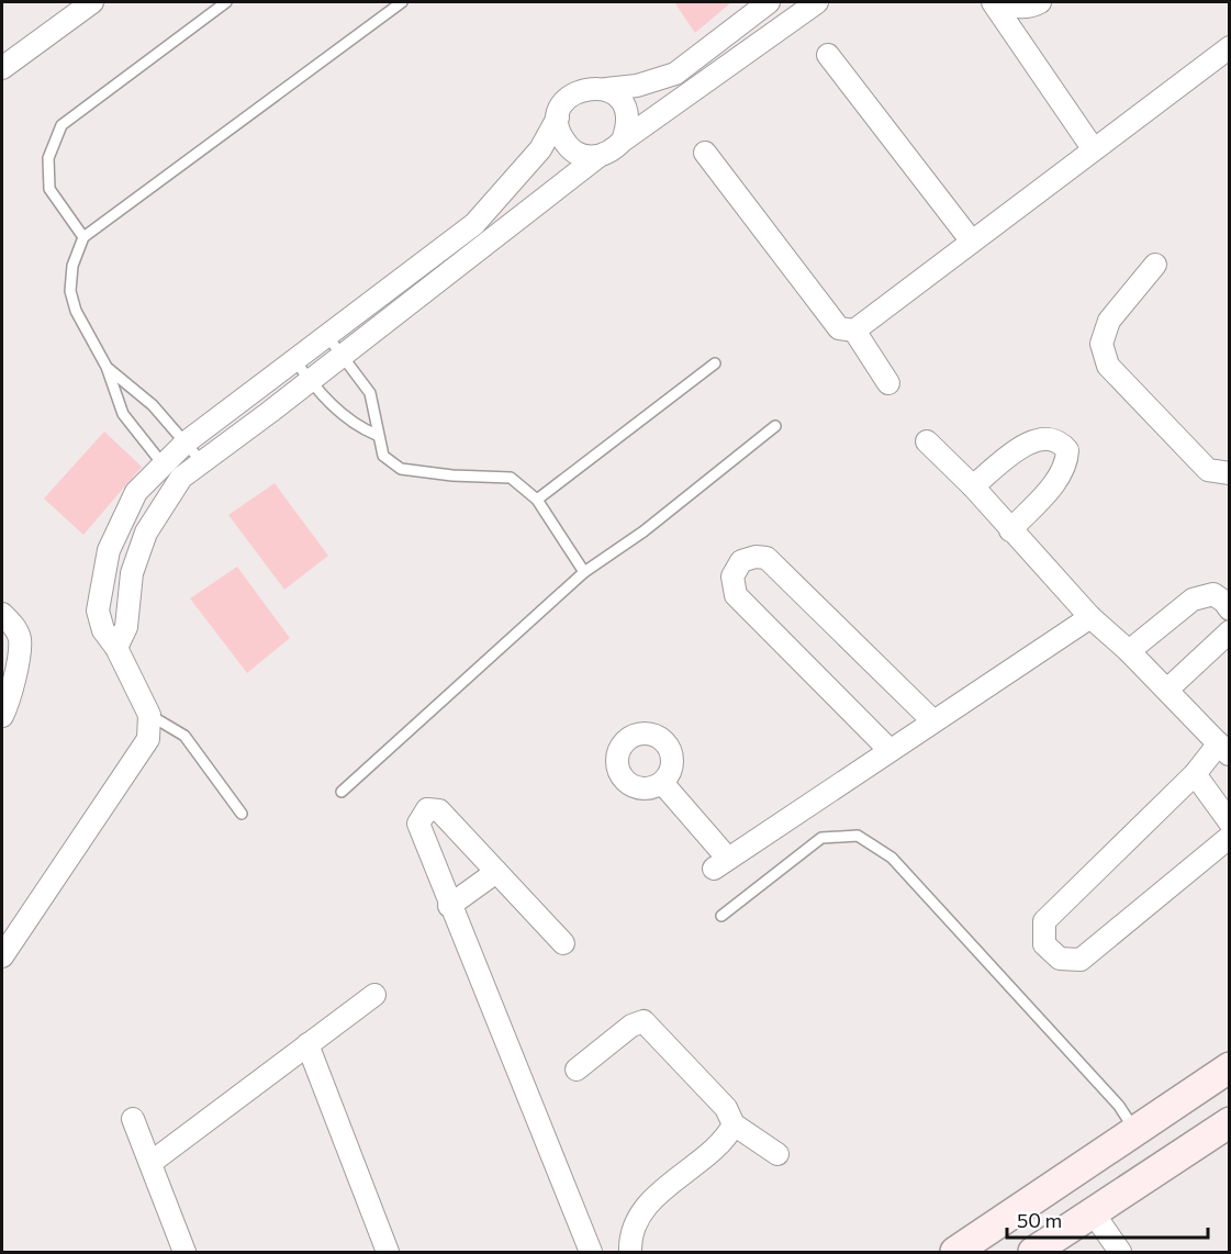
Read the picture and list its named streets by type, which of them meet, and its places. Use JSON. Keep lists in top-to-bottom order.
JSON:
{
  "scale_bar": "50 m"
}
